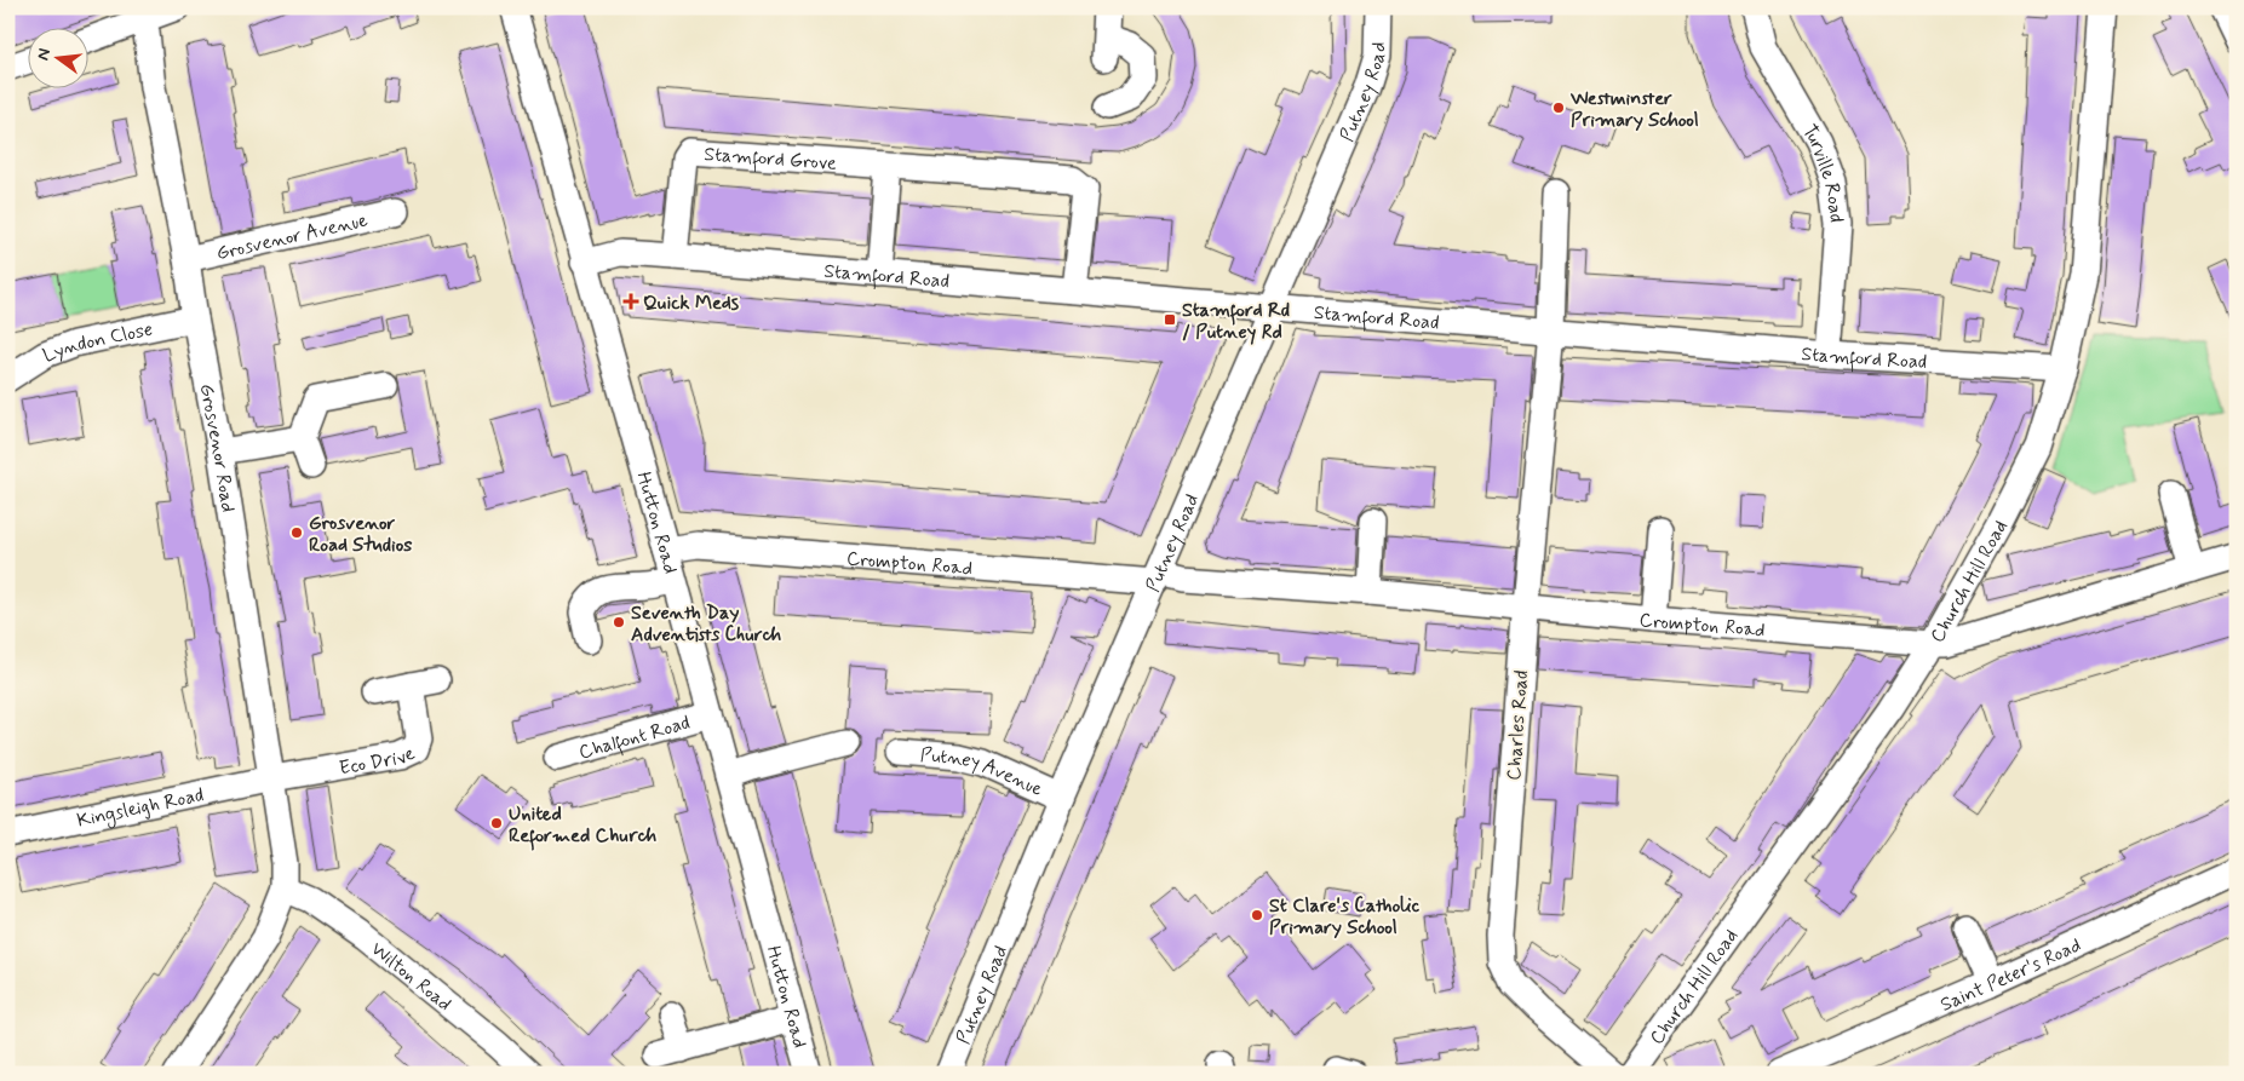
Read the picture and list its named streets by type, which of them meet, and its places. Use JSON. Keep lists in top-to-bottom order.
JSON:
{
  "streets": {
    "street": [
      "Putney Road",
      "Stamford Grove",
      "Turville Road",
      "Grosvenor Avenue",
      "Stamford Road",
      "Lyndon Close",
      "Grosvenor Road",
      "Hutton Road",
      "Crompton Road",
      "Church Hill Road",
      "Charles Road",
      "Chalfont Road",
      "Eco Drive",
      "Putney Avenue",
      "Kingsleigh Road",
      "Wilton Road",
      "Saint Peter's Road"
    ]
  },
  "crossings": [
    ["Putney Road", "Stamford Road"],
    ["Putney Road", "Crompton Road"],
    ["Putney Road", "Putney Avenue"],
    ["Stamford Grove", "Stamford Road"],
    ["Turville Road", "Stamford Road"],
    ["Grosvenor Avenue", "Grosvenor Road"],
    ["Stamford Road", "Hutton Road"],
    ["Stamford Road", "Church Hill Road"],
    ["Stamford Road", "Charles Road"],
    ["Lyndon Close", "Grosvenor Road"],
    ["Grosvenor Road", "Eco Drive"],
    ["Grosvenor Road", "Kingsleigh Road"],
    ["Grosvenor Road", "Wilton Road"],
    ["Hutton Road", "Crompton Road"],
    ["Hutton Road", "Chalfont Road"],
    ["Crompton Road", "Church Hill Road"],
    ["Crompton Road", "Charles Road"],
    ["Eco Drive", "Kingsleigh Road"]
  ],
  "places": {
    "other": [
      "Westminster Primary School",
      "Grosvenor Road Studios",
      "Seventh Day Adventists Church",
      "United Reformed Church",
      "St Clare's Catholic Primary School"
    ],
    "health": ["Quick Meds"],
    "transit": ["Stamford Rd / Putney Rd"]
  },
  "north": "left"
}
